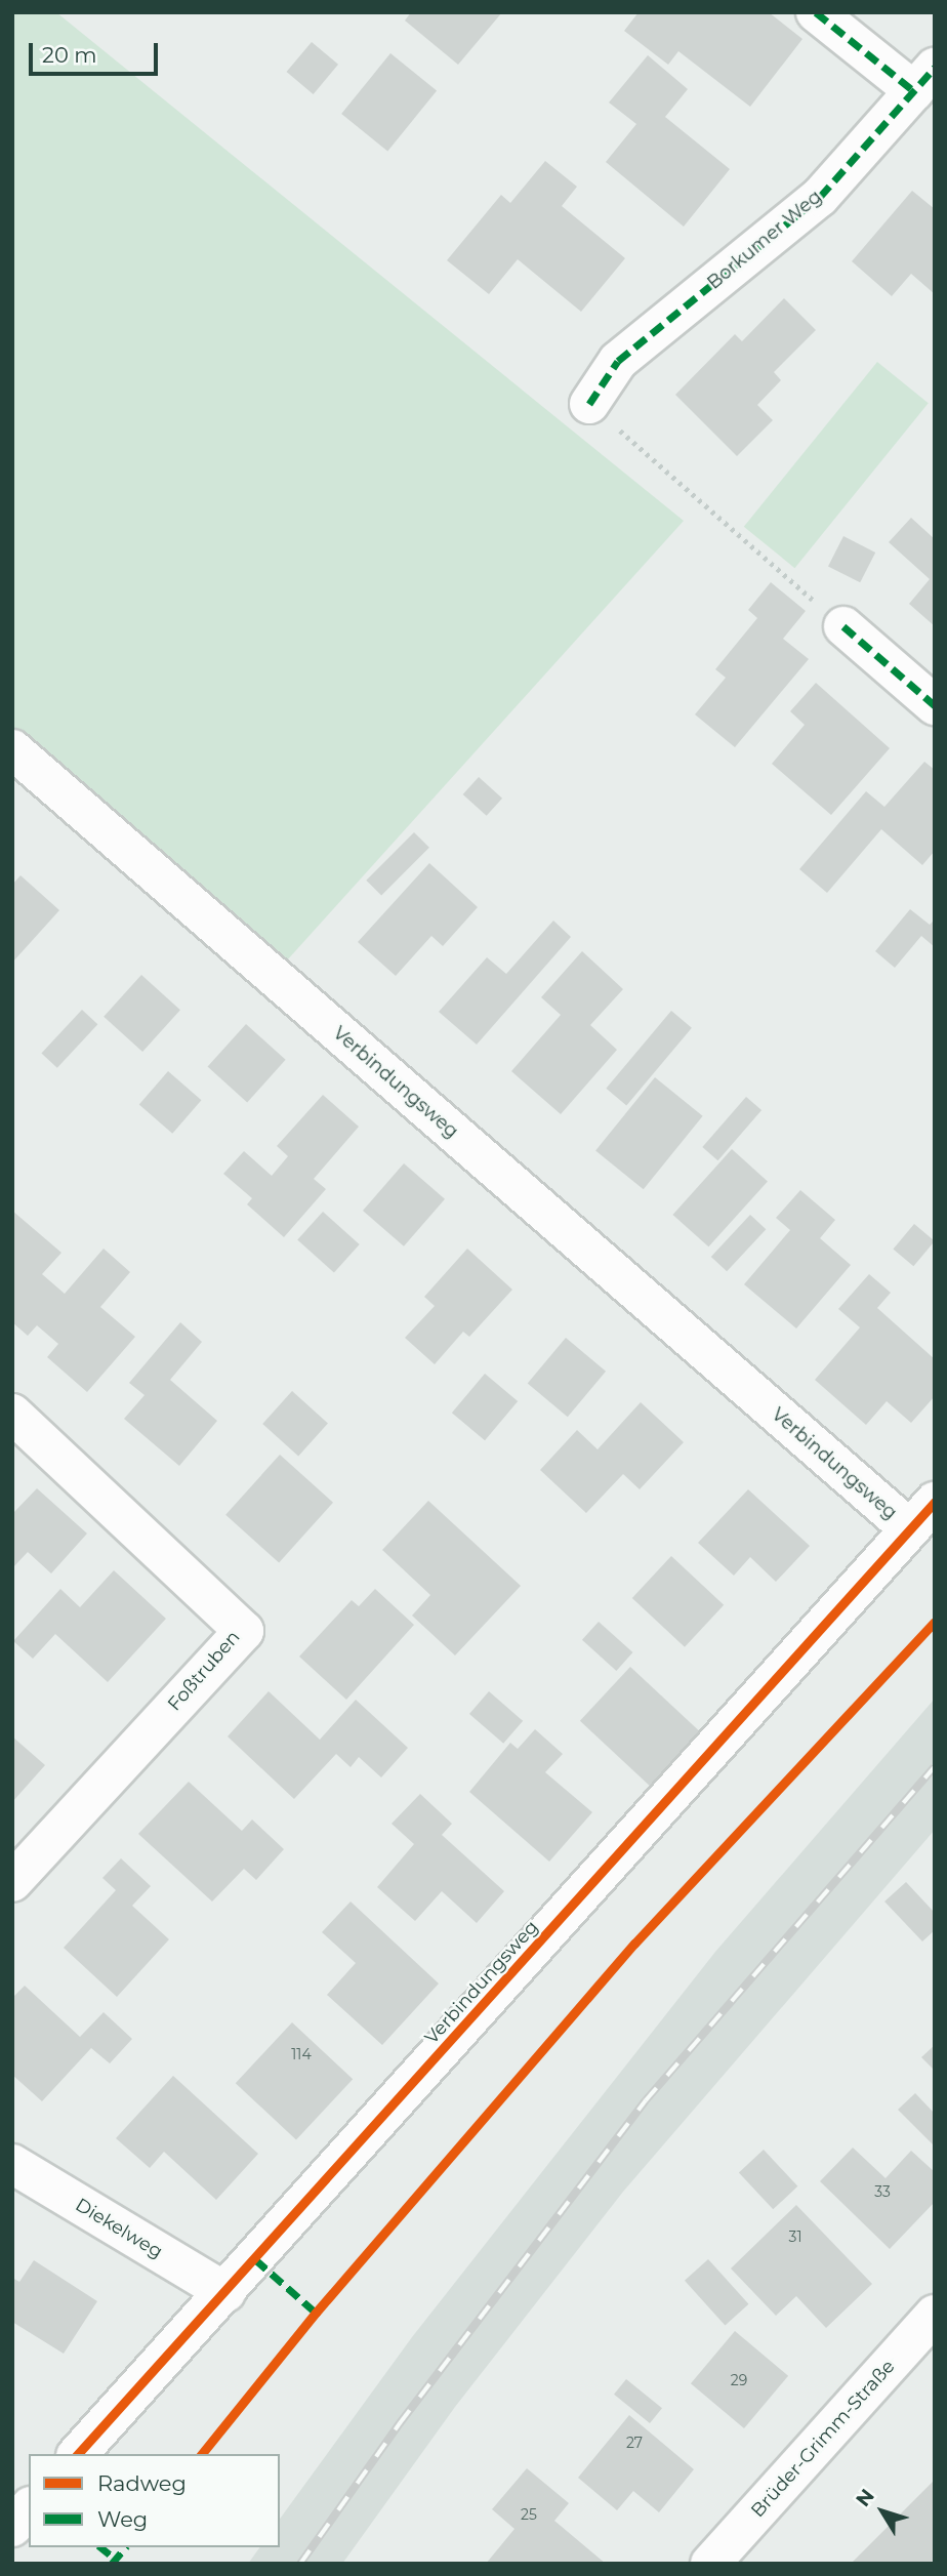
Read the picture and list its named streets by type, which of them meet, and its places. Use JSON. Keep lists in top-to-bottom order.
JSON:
{
  "streets": {
    "street": [
      "Borkumer Weg",
      "Verbindungsweg",
      "Foßtruben",
      "Diekelweg",
      "Brüder-Grimm-Straße"
    ]
  },
  "crossings": [
    ["Verbindungsweg", "Diekelweg"]
  ],
  "house_numbers": [
    "114",
    "33",
    "31",
    "29",
    "27",
    "25"
  ],
  "legend": ["Radweg", "Weg"],
  "scale_bar": "20 m",
  "north": "top left"
}
